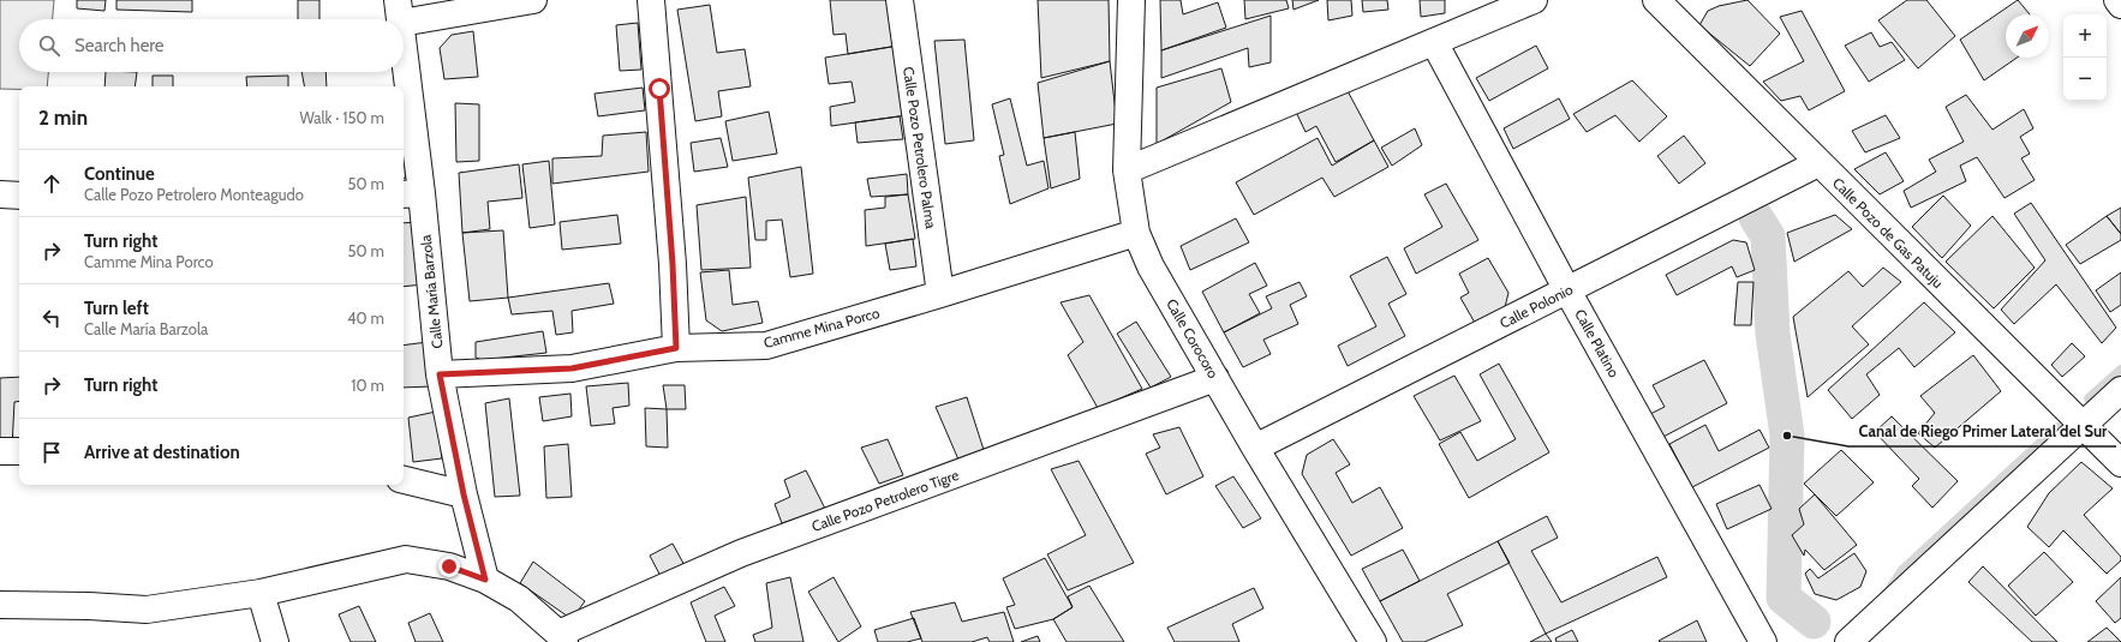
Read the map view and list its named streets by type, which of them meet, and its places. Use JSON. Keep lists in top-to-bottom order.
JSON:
{
  "streets": {
    "street": [
      "Calle Pozo Petrolero Palma",
      "Calle Pozo de Gas Patuju",
      "Calle María Barzola",
      "Calle Polonio",
      "Camme Mina Porco",
      "Calle Corocoro",
      "Calle Platino",
      "Calle Pozo Petrolero Tigre"
    ]
  },
  "crossings": [
    ["Calle Pozo Petrolero Palma", "Camme Mina Porco"],
    ["Calle Pozo de Gas Patuju", "Calle Polonio"],
    ["Calle María Barzola", "Camme Mina Porco"],
    ["Calle Polonio", "Calle Corocoro"],
    ["Calle Polonio", "Calle Platino"],
    ["Camme Mina Porco", "Calle Corocoro"],
    ["Calle Corocoro", "Calle Pozo Petrolero Tigre"]
  ],
  "places": ["Canal de Riego Primer Lateral del Sur"],
  "north": "top right",
  "page": {
    "map_buttons": ["+", "−"],
    "search": "Search here",
    "heading": ["2 min", "Walk · 150 m"],
    "list": [
      ["Continue", "Calle Pozo Petrolero Monteagudo", "50 m"],
      ["Turn right", "Camme Mina Porco", "50 m"],
      ["Turn left", "Calle María Barzola", "40 m"],
      ["Turn right", "10 m"],
      "Arrive at destination"
    ]
  }
}
